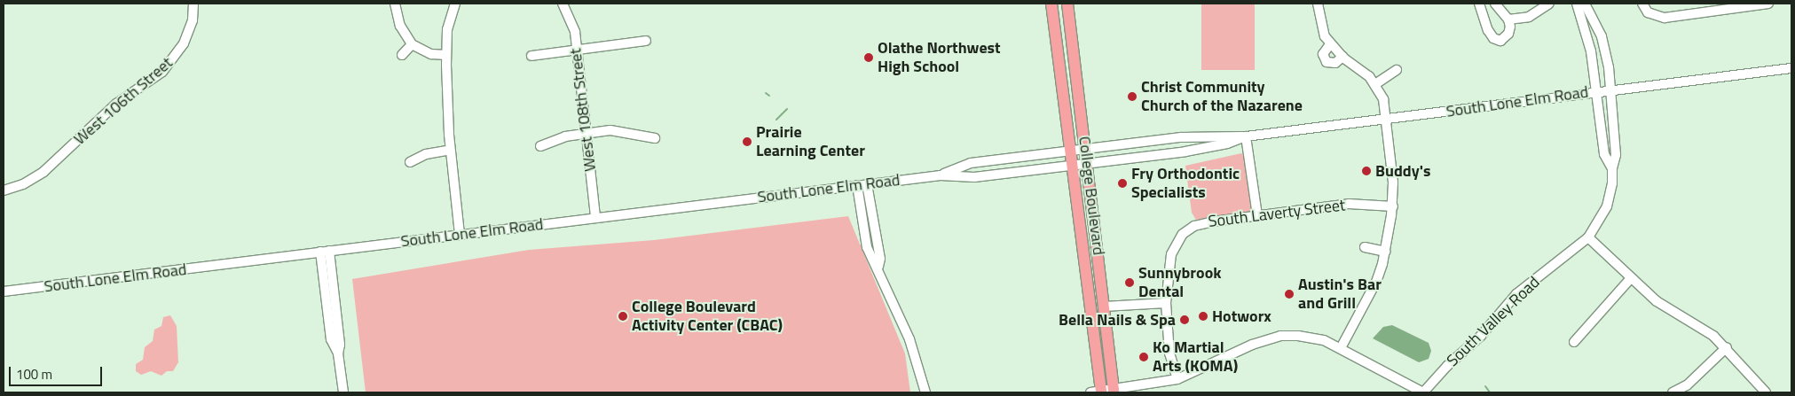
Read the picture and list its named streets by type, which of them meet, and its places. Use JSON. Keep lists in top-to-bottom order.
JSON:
{
  "streets": {
    "main road": ["College Boulevard"],
    "street": [
      "West 106th Street",
      "South Lone Elm Road",
      "West 108th Street",
      "South Laverty Street",
      "South Valley Road"
    ]
  },
  "crossings": [
    ["South Lone Elm Road", "West 108th Street"],
    ["South Lone Elm Road", "College Boulevard"],
    ["South Lone Elm Road", "South Valley Road"]
  ],
  "places": [
    "Olathe Northwest High School",
    "Christ Community Church of the Nazarene",
    "Prairie Learning Center",
    "Buddy's",
    "Fry Orthodontic Specialists",
    "Sunnybrook Dental",
    "Austin's Bar and Grill",
    "College Boulevard Activity Center (CBAC)",
    "Hotworx",
    "Bella Nails & Spa",
    "Ko Martial Arts (KOMA)"
  ],
  "scale_bar": "100 m"
}
